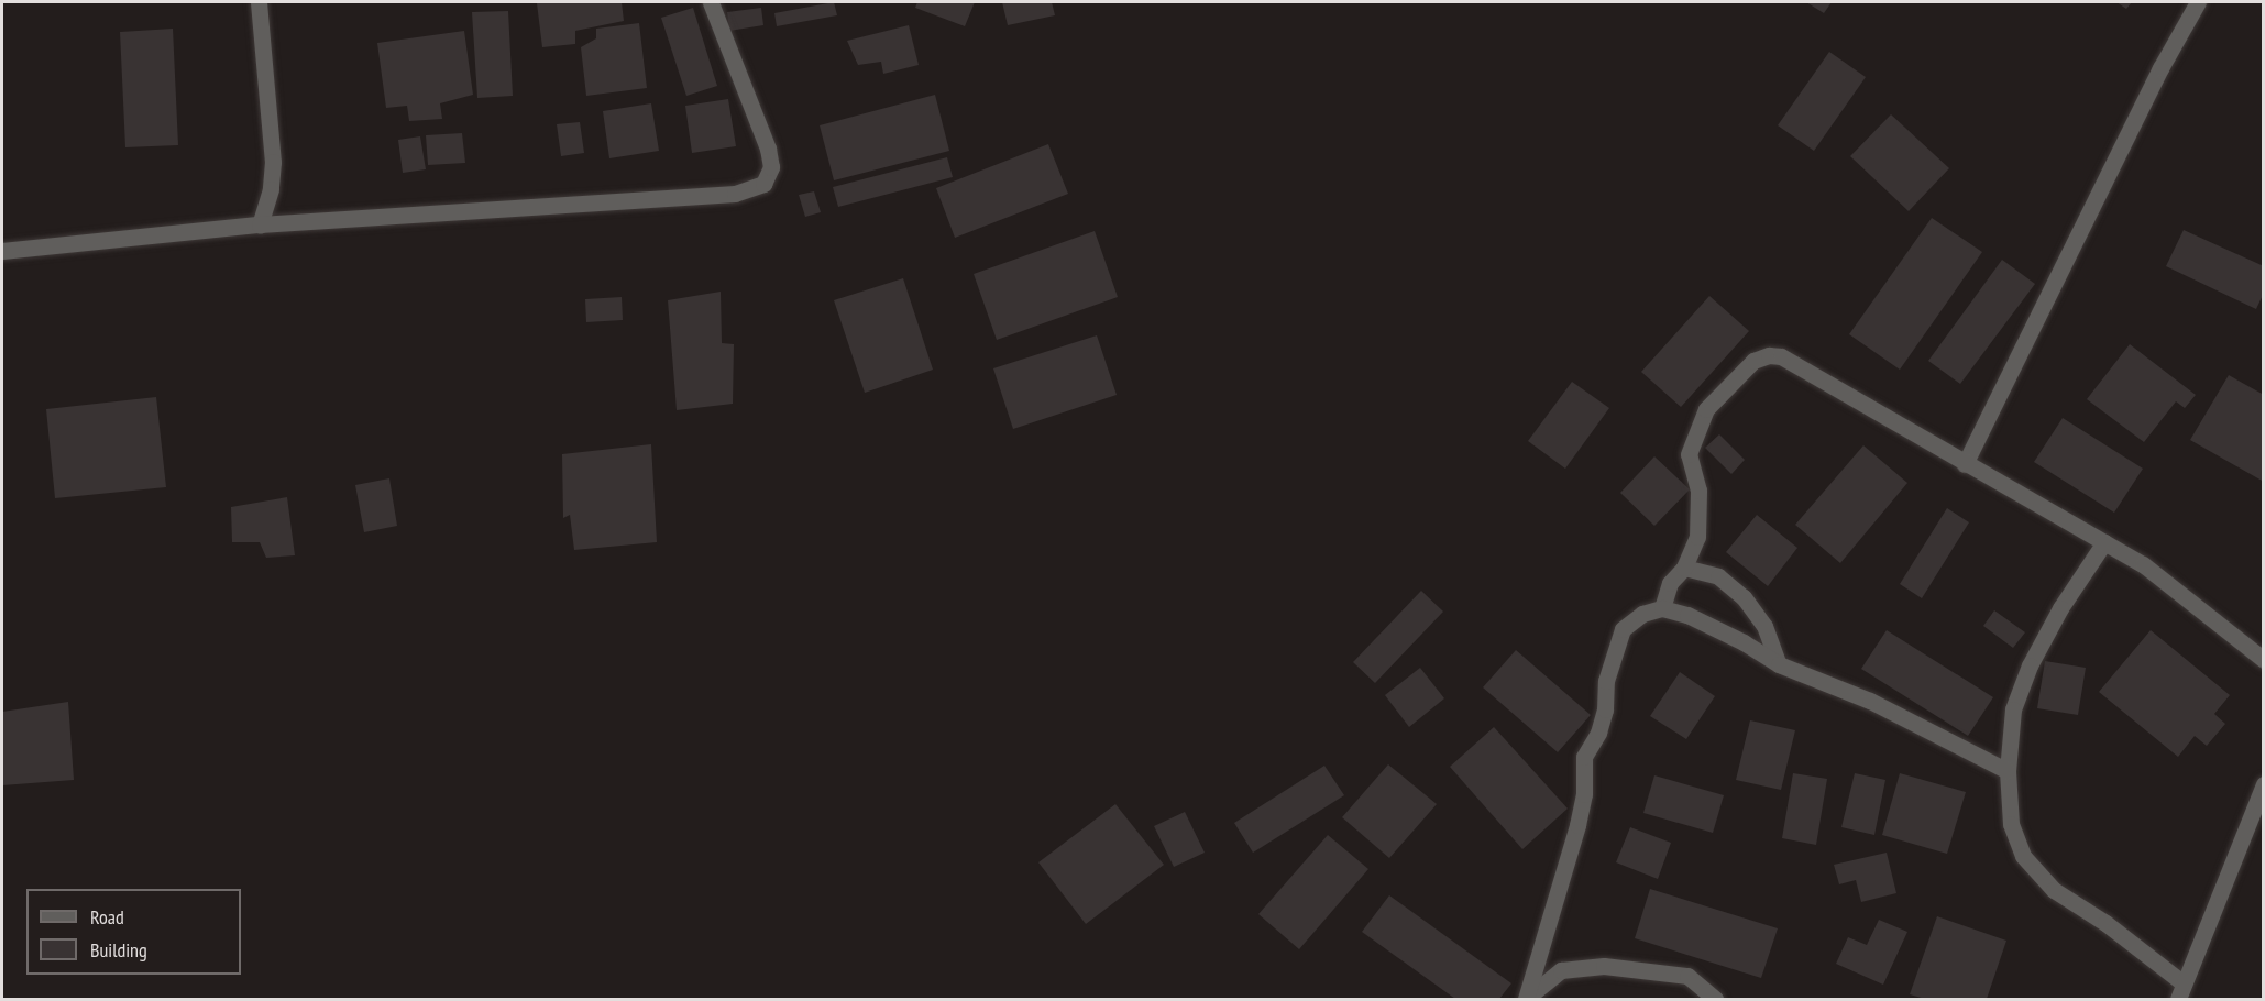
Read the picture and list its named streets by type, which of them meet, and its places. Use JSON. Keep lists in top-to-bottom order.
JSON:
{
  "legend": ["Road", "Building"]
}
